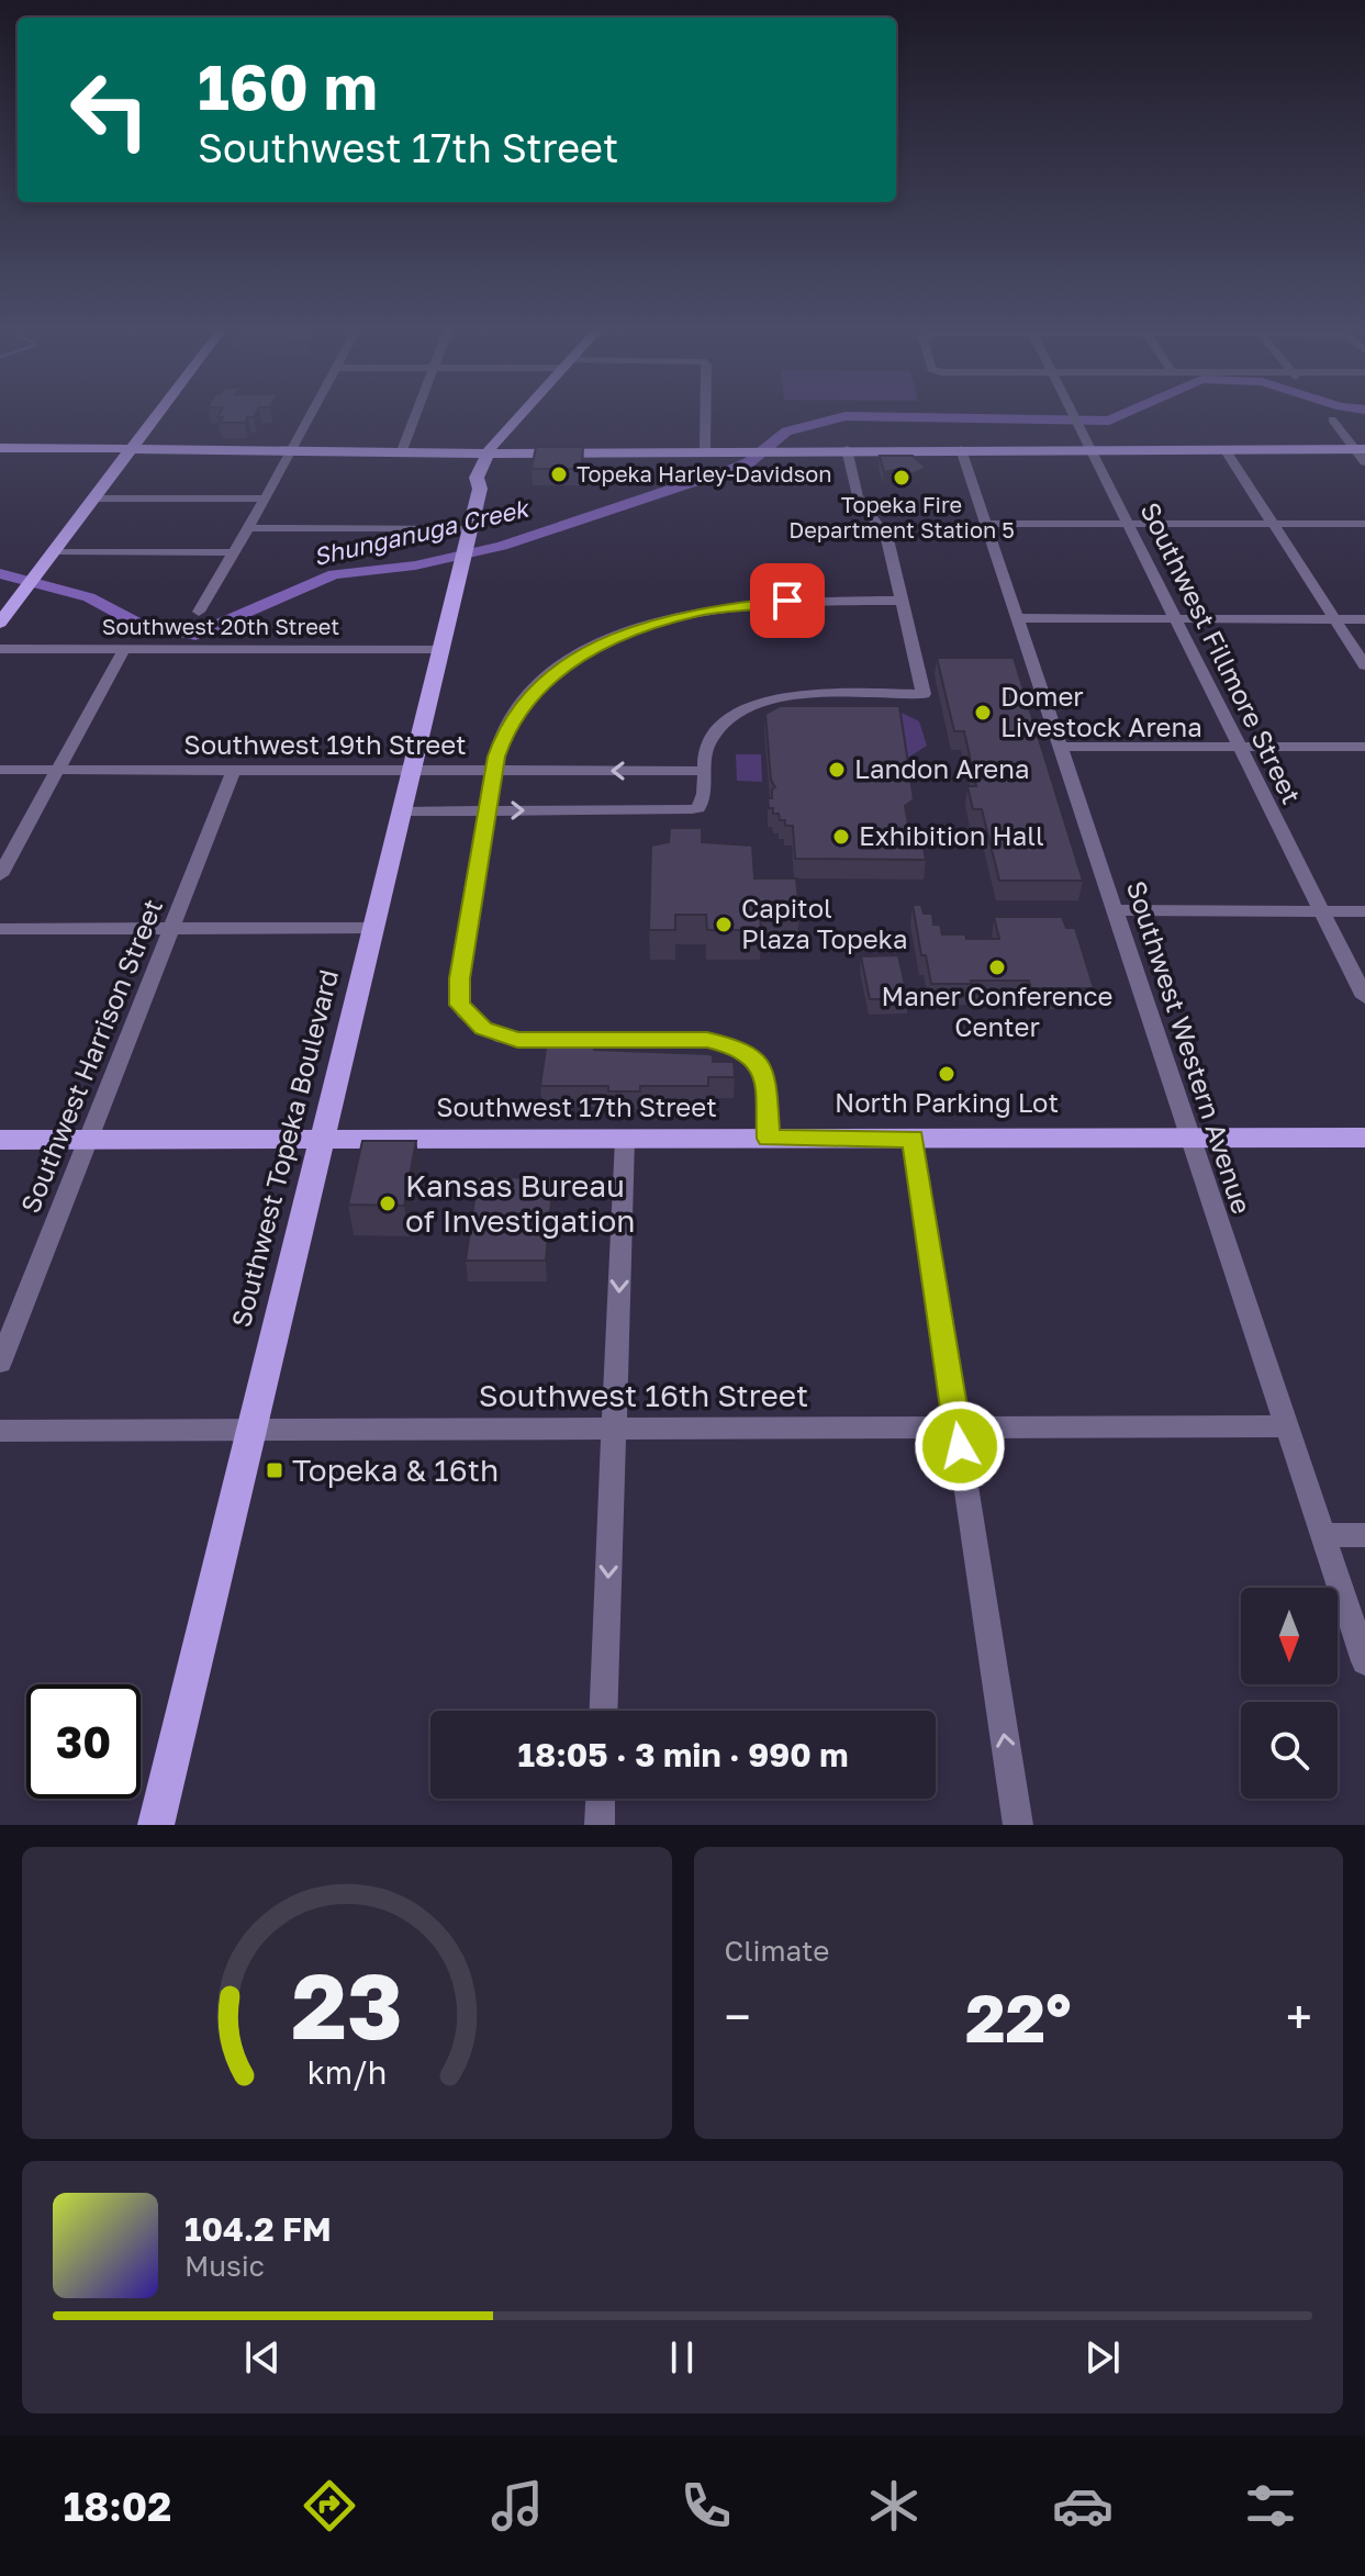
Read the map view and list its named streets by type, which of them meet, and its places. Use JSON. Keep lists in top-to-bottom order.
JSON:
{
  "streets": {
    "main road": ["Southwest 17th Street", "Southwest Topeka Boulevard"],
    "street": [
      "Southwest 20th Street",
      "Southwest Fillmore Street",
      "Southwest 19th Street",
      "Southwest Western Avenue",
      "Southwest Harrison Street",
      "Southwest 16th Street"
    ]
  },
  "crossings": [
    ["Southwest 20th Street", "Southwest Topeka Boulevard"],
    ["Southwest 19th Street", "Southwest Harrison Street"],
    ["Southwest 19th Street", "Southwest Topeka Boulevard"],
    ["Southwest Western Avenue", "Southwest 17th Street"],
    ["Southwest Western Avenue", "Southwest 16th Street"],
    ["Southwest Harrison Street", "Southwest 17th Street"],
    ["Southwest 17th Street", "Southwest Topeka Boulevard"],
    ["Southwest Topeka Boulevard", "Southwest 16th Street"]
  ],
  "water": ["Shunganuga Creek"],
  "places": {
    "other": [
      "Topeka Harley-Davidson",
      "Topeka Fire Department Station 5",
      "Domer Livestock Arena",
      "Landon Arena",
      "Exhibition Hall",
      "Capitol Plaza Topeka",
      "Maner Conference Center",
      "North Parking Lot",
      "Kansas Bureau of Investigation"
    ],
    "transit": ["Topeka & 16th"]
  },
  "north": "bottom",
  "page": {
    "turn": ["160 m", "Southwest 17th Street"],
    "limit": "30",
    "trip": "18:05 · 3 min · 990 m",
    "tile": "Climate",
    "heat": ["−", "22°", "+"],
    "song": ["104.2 FM", "Music"],
    "tabs": "18:02",
    "gauge": ["23", "km/h"]
  }
}
